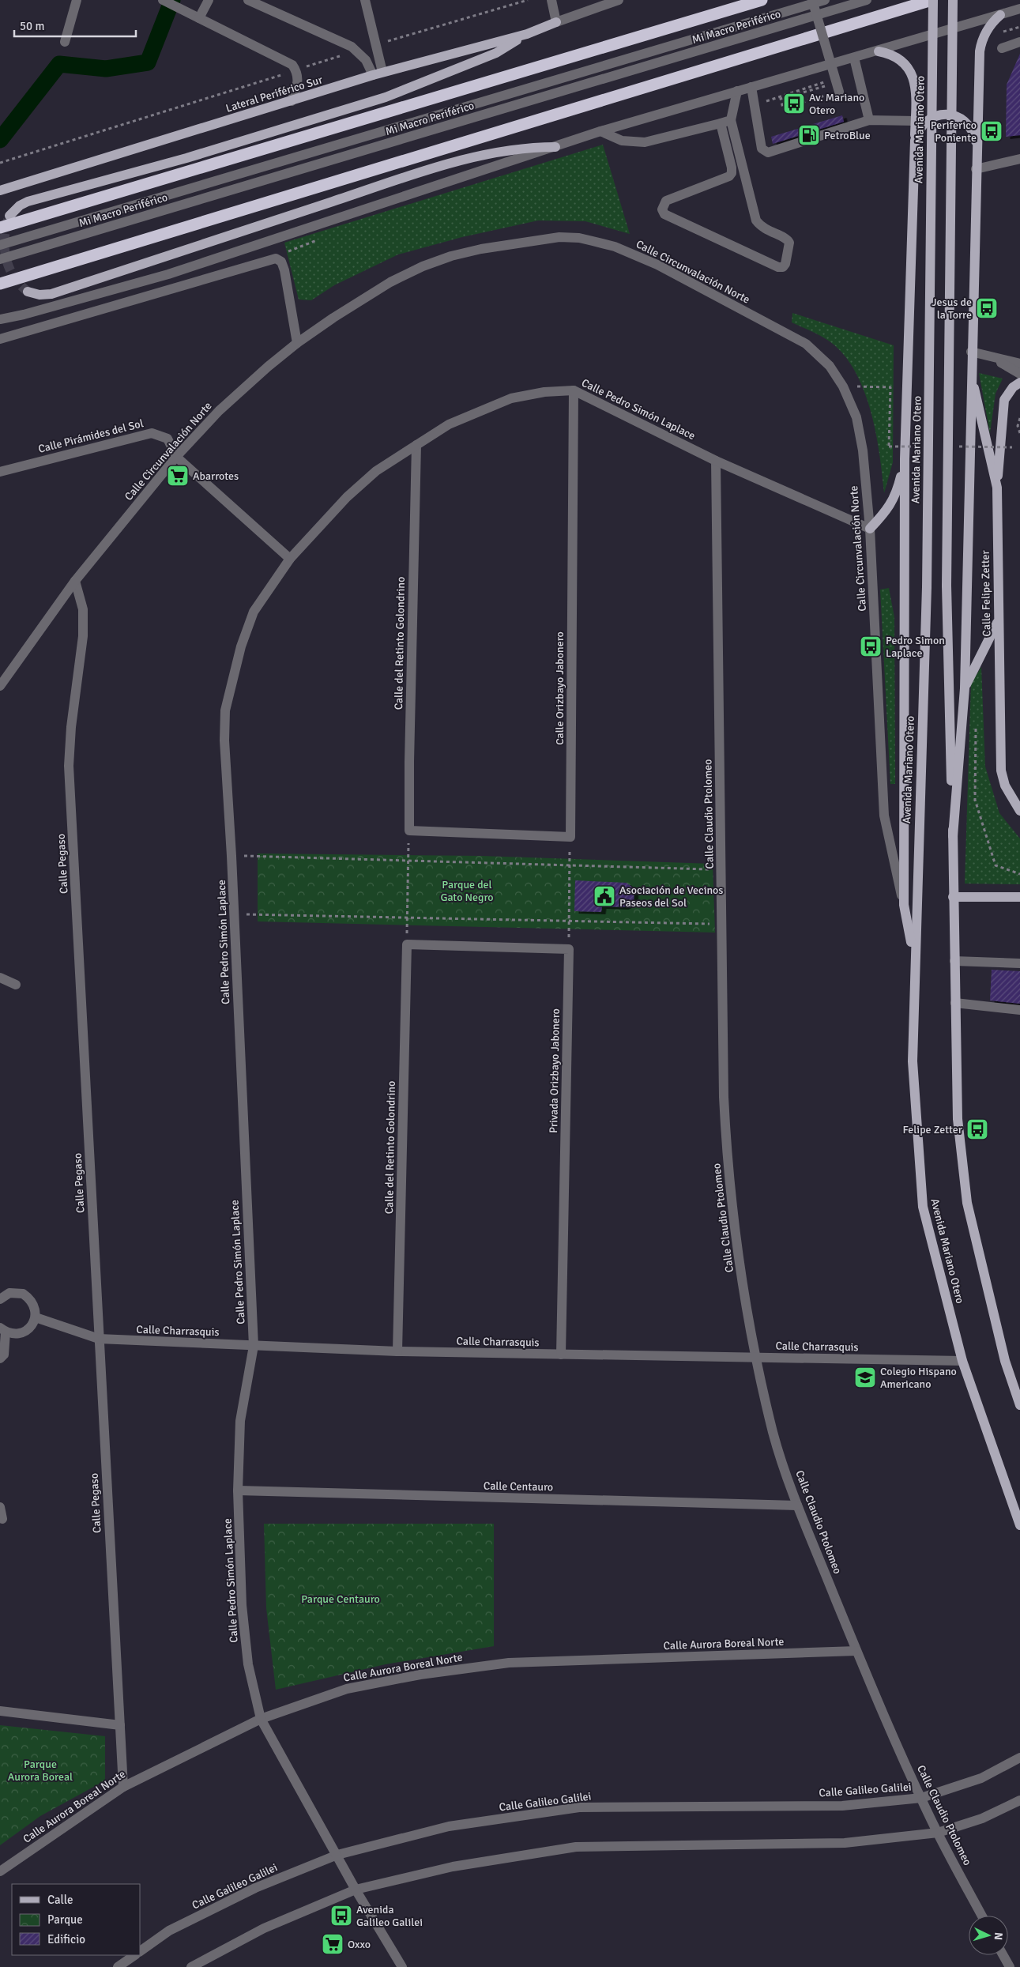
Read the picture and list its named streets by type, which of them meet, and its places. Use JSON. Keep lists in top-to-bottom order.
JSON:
{
  "streets": {
    "main road": ["Lateral Periférico Sur", "Avenida Mariano Otero", "Calle Felipe Zetter"],
    "street": [
      "Mi Macro Periférico",
      "Calle Circunvalación Norte",
      "Calle Pedro Simón Laplace",
      "Calle Pirámides del Sol",
      "Calle del Retinto Golondrino",
      "Calle Orizbayo Jabonero",
      "Calle Claudio Ptolomeo",
      "Calle Pegaso",
      "Privada Orizbayo Jabonero",
      "Calle Charrasquis",
      "Calle Centauro",
      "Calle Aurora Boreal Norte",
      "Calle Galileo Galilei"
    ]
  },
  "crossings": [
    ["Avenida Mariano Otero", "Calle Charrasquis"],
    ["Calle Circunvalación Norte", "Calle Pedro Simón Laplace"],
    ["Calle Circunvalación Norte", "Calle Pirámides del Sol"],
    ["Calle Circunvalación Norte", "Calle Pegaso"],
    ["Calle Pedro Simón Laplace", "Calle del Retinto Golondrino"],
    ["Calle Pedro Simón Laplace", "Calle Orizbayo Jabonero"],
    ["Calle Pedro Simón Laplace", "Calle Claudio Ptolomeo"],
    ["Calle Pedro Simón Laplace", "Calle Charrasquis"],
    ["Calle Pedro Simón Laplace", "Calle Centauro"],
    ["Calle Pedro Simón Laplace", "Calle Aurora Boreal Norte"],
    ["Calle Pedro Simón Laplace", "Calle Galileo Galilei"],
    ["Calle del Retinto Golondrino", "Calle Charrasquis"],
    ["Calle Claudio Ptolomeo", "Calle Charrasquis"],
    ["Calle Claudio Ptolomeo", "Calle Centauro"],
    ["Calle Claudio Ptolomeo", "Calle Aurora Boreal Norte"],
    ["Calle Claudio Ptolomeo", "Calle Galileo Galilei"],
    ["Calle Pegaso", "Calle Charrasquis"],
    ["Calle Pegaso", "Calle Aurora Boreal Norte"],
    ["Privada Orizbayo Jabonero", "Calle Charrasquis"]
  ],
  "parks": ["Parque del Gato Negro", "Parque Centauro", "Parque Aurora Boreal"],
  "places": {
    "bus stop": [
      "Av. Mariano Otero",
      "Periferico Poniente",
      "Jesus de la Torre",
      "Pedro Simon Laplace",
      "Felipe Zetter",
      "Avenida Galileo Galilei"
    ],
    "fuel station": ["PetroBlue"],
    "supermarket": ["Abarrotes", "Oxxo"],
    "public building": ["Asociación de Vecinos Paseos del Sol"],
    "school or university": ["Colegio Hispano Americano"]
  },
  "legend": ["Calle", "Parque", "Edificio"],
  "scale_bar": "50 m",
  "north": "right"
}
